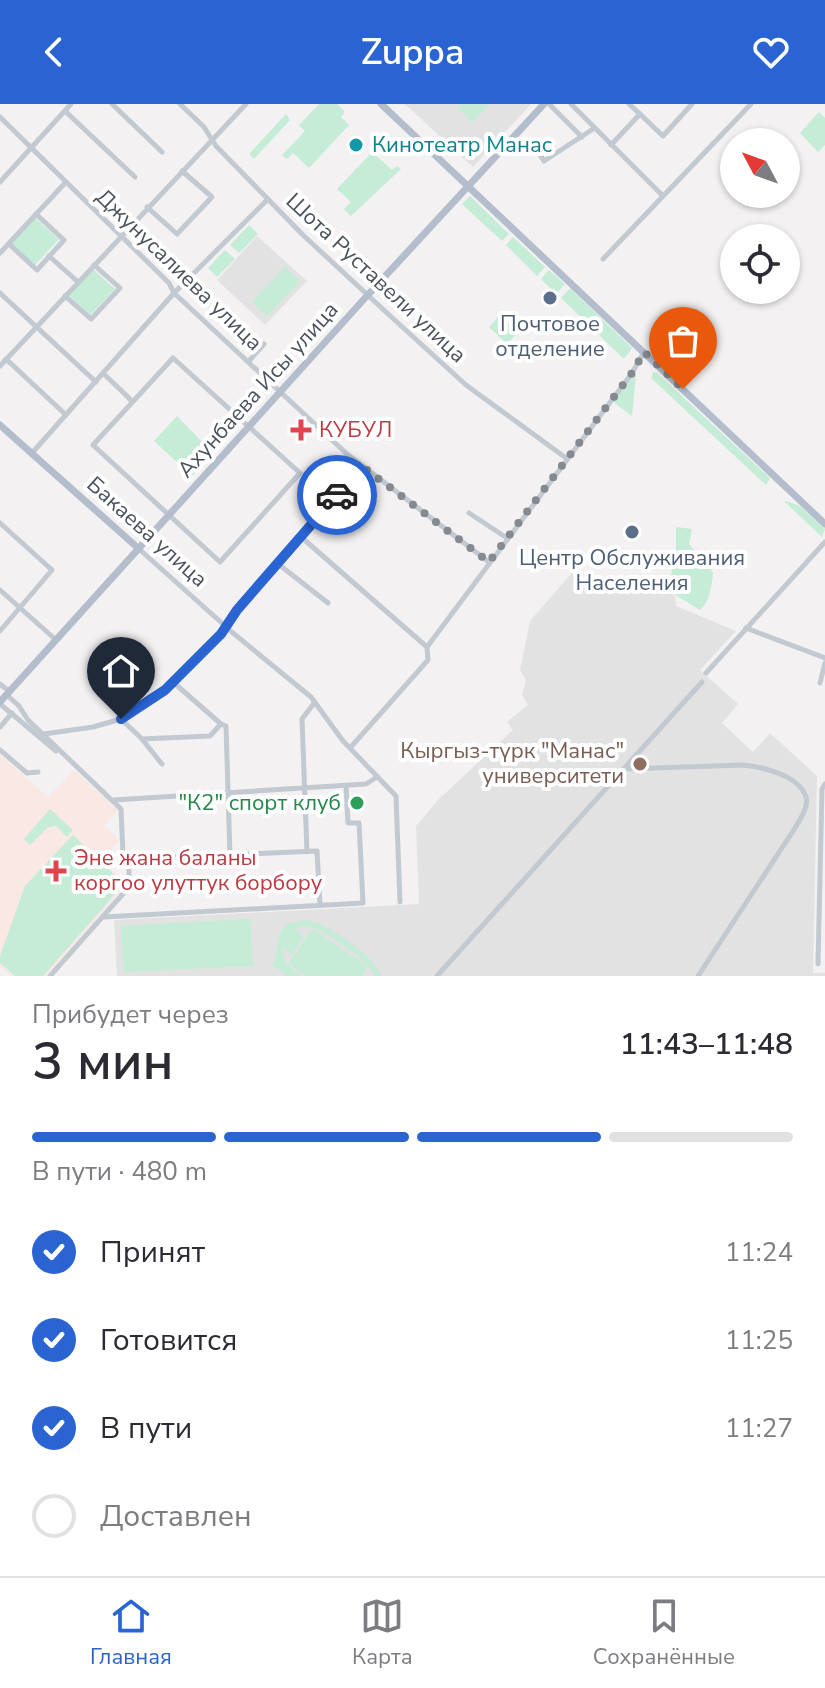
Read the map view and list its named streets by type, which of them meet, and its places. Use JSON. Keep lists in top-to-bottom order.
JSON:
{
  "streets": {
    "main road": ["Ахунбаева Исы улица", "Бакаева улица"],
    "street": ["Джунусалиева улица", "Шота Руставели улица"]
  },
  "crossings": [
    ["Джунусалиева улица", "Ахунбаева Исы улица"],
    ["Шота Руставели улица", "Ахунбаева Исы улица"],
    ["Ахунбаева Исы улица", "Бакаева улица"]
  ],
  "places": {
    "other": [
      "Кинотеатр Манас",
      "Почтовое отделение",
      "Центр Обслуживания Населения",
      "Кыргыз-түрк \"Манас\" университети",
      "\"К2\" спорт клуб"
    ],
    "health": ["КУБУЛ", "Эне жана баланы коргоо улуттук борбору"]
  },
  "north": "top left",
  "page": {
    "header": "Zuppa",
    "heading": ["3 мин", "Прибудет через", "11:43–11:48"],
    "bar": "В пути · 480 m",
    "list": [
      ["Принят", "11:24"],
      ["Готовится", "11:25"],
      ["В пути", "11:27"],
      "Доставлен"
    ],
    "tabs": ["Главная", "Карта", "Сохранённые"]
  }
}
